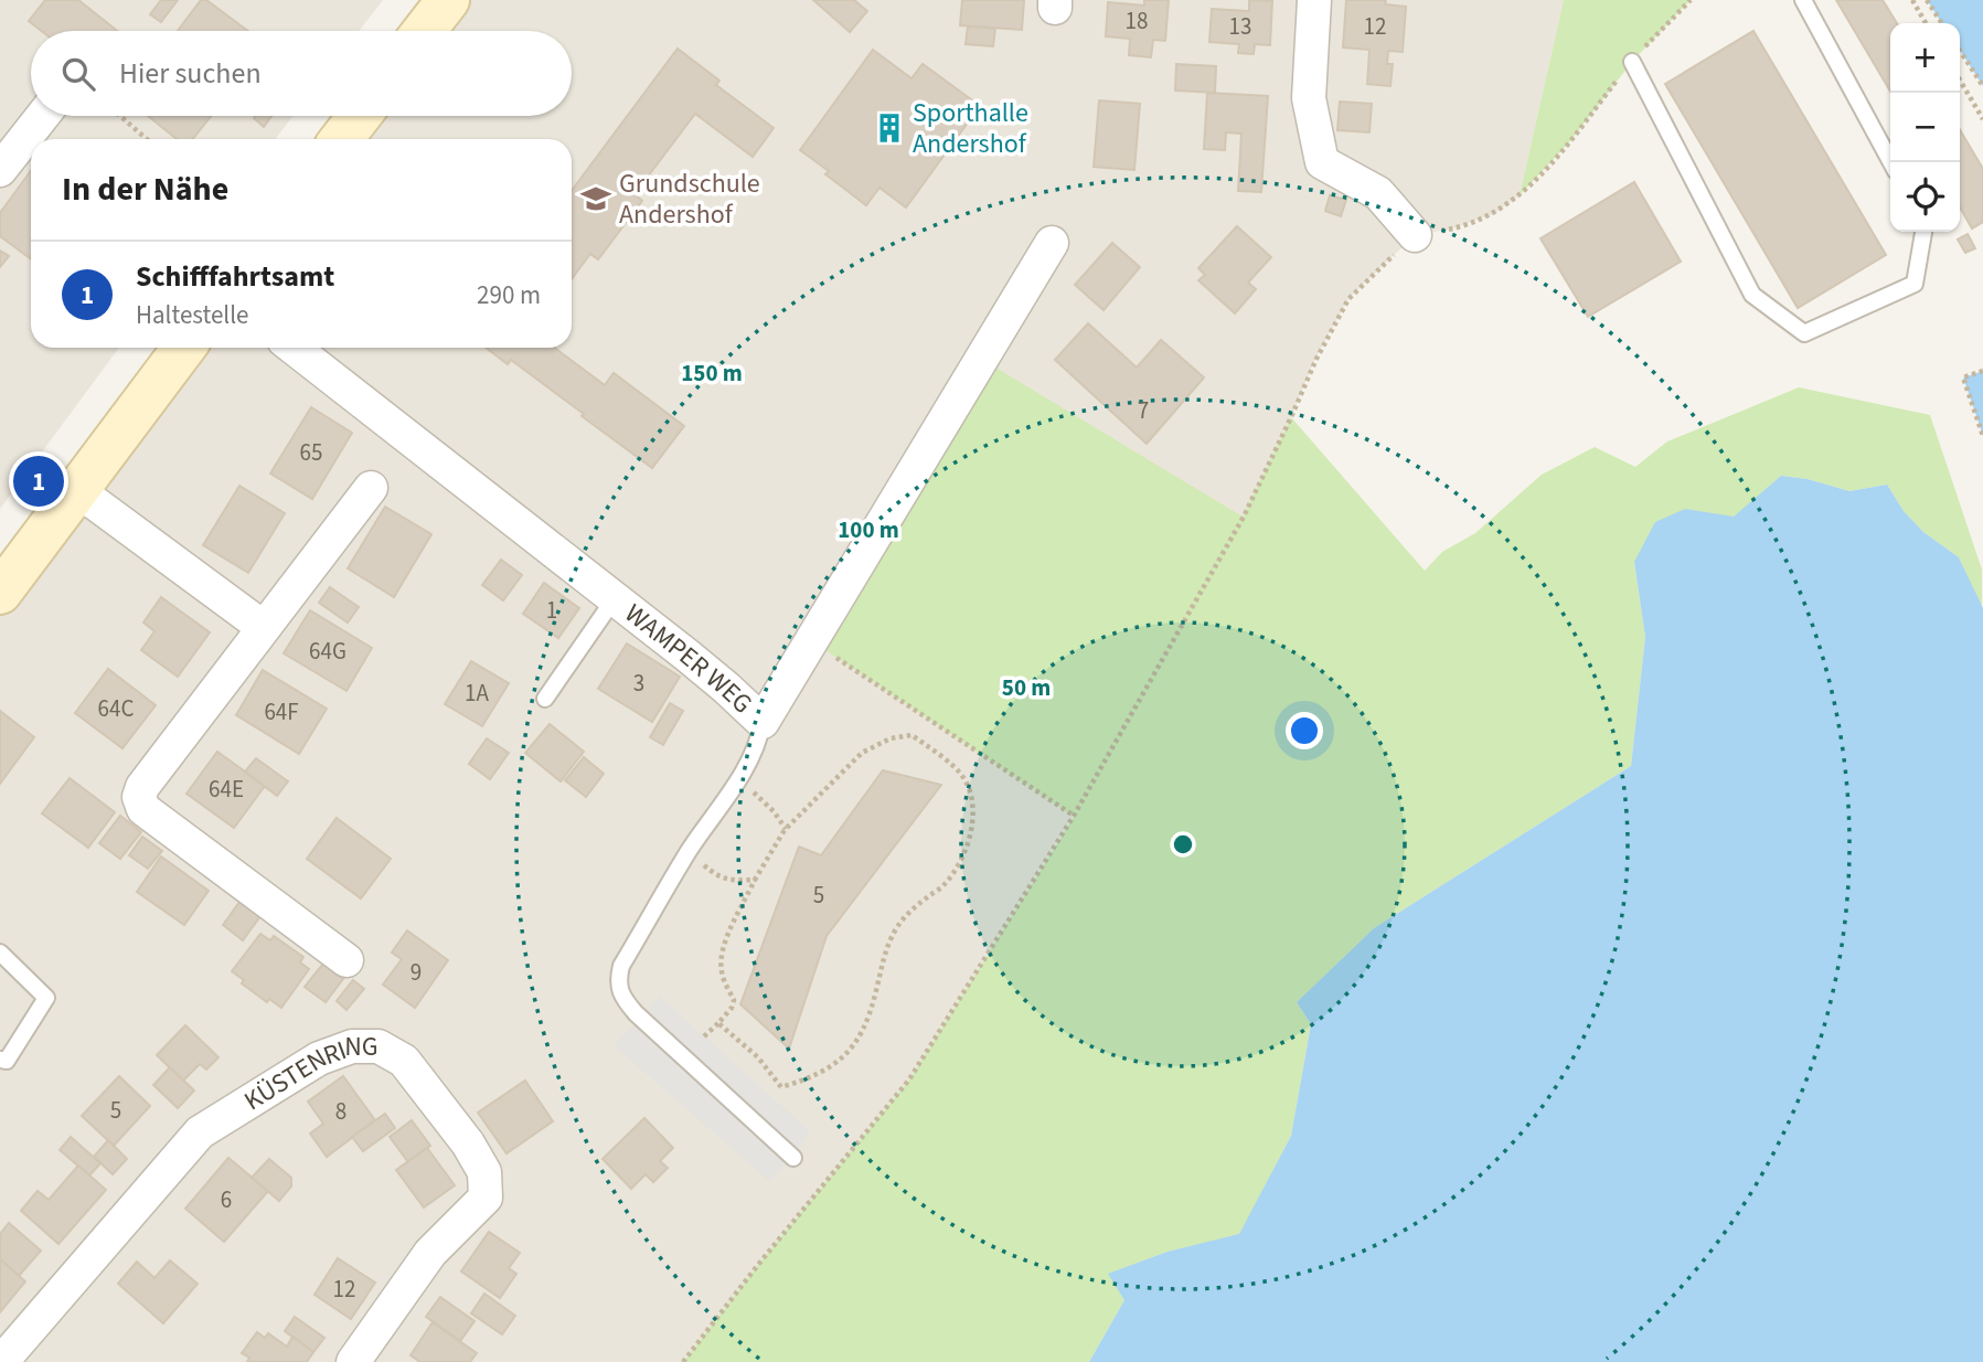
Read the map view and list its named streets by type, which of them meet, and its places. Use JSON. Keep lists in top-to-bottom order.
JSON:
{
  "streets": {
    "street": ["WAMPER WEG", "KÜSTENRING"]
  },
  "places": {
    "building": ["Sporthalle Andershof"],
    "school or university": ["Grundschule Andershof"]
  },
  "house_numbers": [
    "18",
    "13",
    "12",
    "7",
    "65",
    "1",
    "64G",
    "3",
    "1A",
    "64C",
    "64F",
    "64E",
    "5",
    "9",
    "5",
    "8",
    "6",
    "12"
  ],
  "page": {
    "map_buttons": ["+", "−"],
    "search": "Hier suchen",
    "heading": "In der Nähe",
    "list": [
      {
        "mark": "1",
        "name": "Schifffahrtsamt",
        "note": "Haltestelle",
        "value": "290 m"
      }
    ],
    "pins": "1"
  },
  "rings": ["150 m", "100 m", "50 m"]
}
